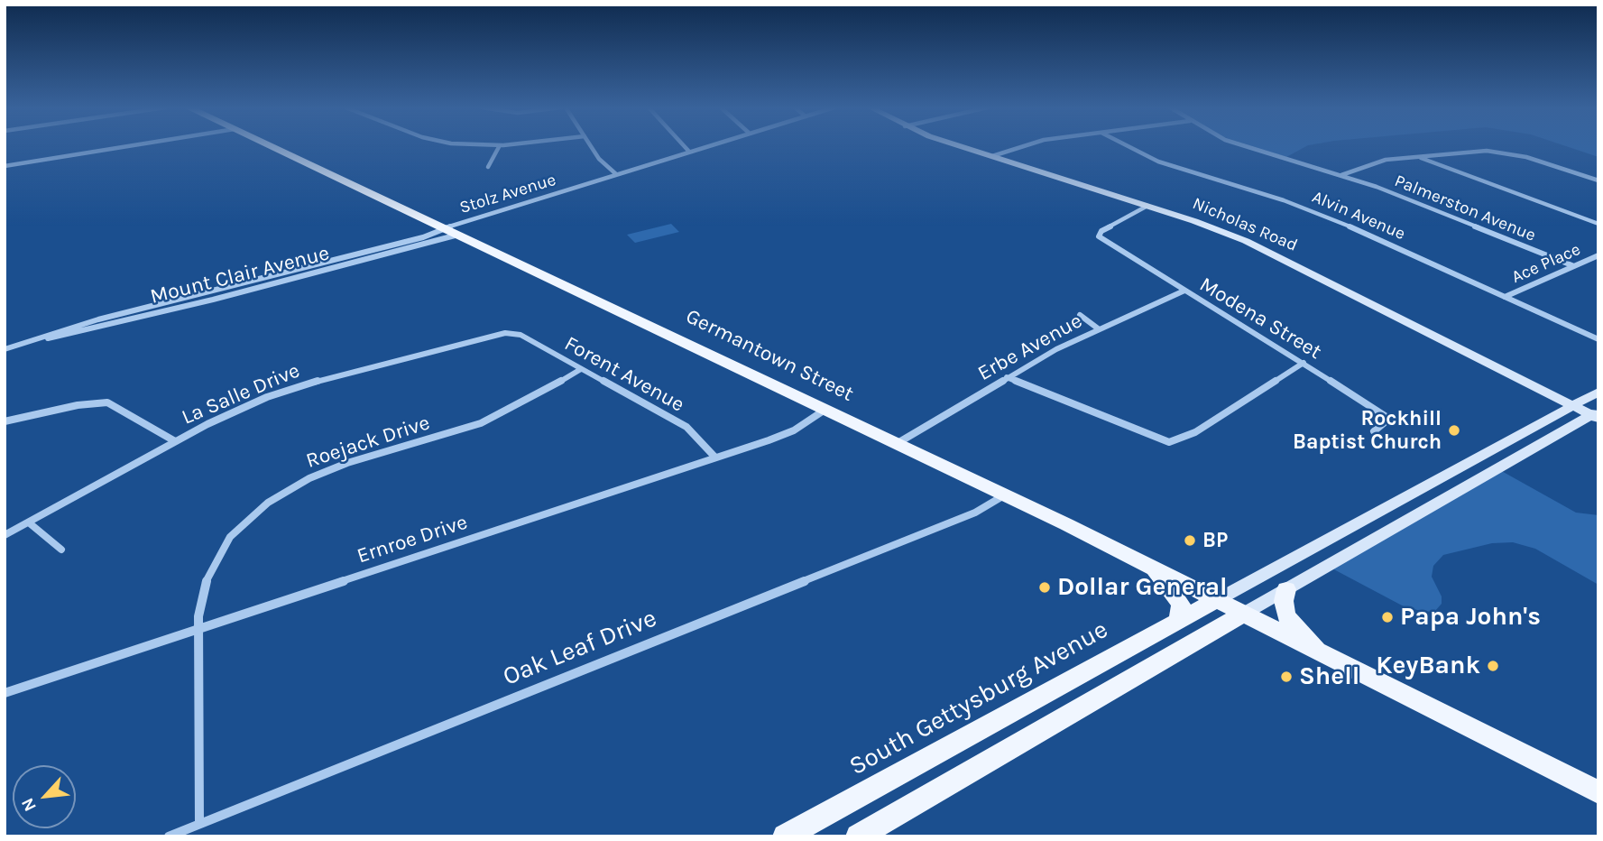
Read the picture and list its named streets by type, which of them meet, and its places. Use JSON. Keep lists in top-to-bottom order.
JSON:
{
  "streets": {
    "main road": ["Germantown Street", "South Gettysburg Avenue"],
    "street": [
      "Stolz Avenue",
      "Palmerston Avenue",
      "Alvin Avenue",
      "Nicholas Road",
      "Ace Place",
      "Mount Clair Avenue",
      "Modena Street",
      "Erbe Avenue",
      "Forent Avenue",
      "La Salle Drive",
      "Roejack Drive",
      "Ernroe Drive",
      "Oak Leaf Drive"
    ]
  },
  "crossings": [
    ["Stolz Avenue", "Mount Clair Avenue"],
    ["Stolz Avenue", "Germantown Street"],
    ["Palmerston Avenue", "Ace Place"],
    ["Alvin Avenue", "Ace Place"],
    ["Nicholas Road", "Modena Street"],
    ["Nicholas Road", "South Gettysburg Avenue"],
    ["Mount Clair Avenue", "Germantown Street"],
    ["Modena Street", "Erbe Avenue"],
    ["Erbe Avenue", "Germantown Street"],
    ["Germantown Street", "Ernroe Drive"],
    ["Germantown Street", "Oak Leaf Drive"],
    ["Germantown Street", "South Gettysburg Avenue"],
    ["Forent Avenue", "La Salle Drive"],
    ["Forent Avenue", "Roejack Drive"],
    ["Forent Avenue", "Ernroe Drive"],
    ["Roejack Drive", "Ernroe Drive"],
    ["Roejack Drive", "Oak Leaf Drive"]
  ],
  "places": [
    "Rockhill Baptist Church",
    "BP",
    "Dollar General",
    "Papa John's",
    "KeyBank",
    "Shell"
  ],
  "north": "bottom left"
}
